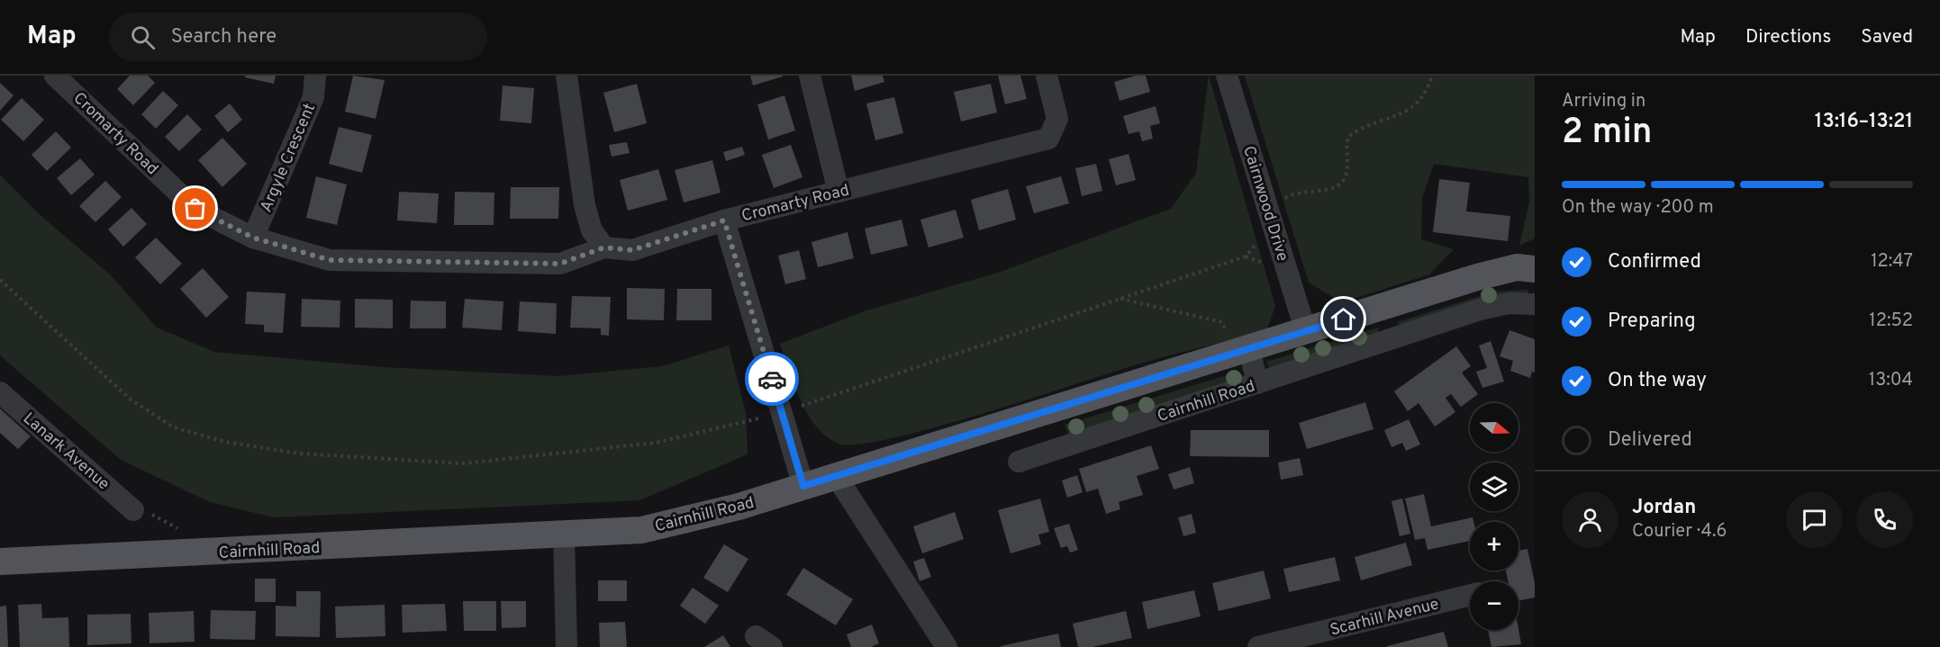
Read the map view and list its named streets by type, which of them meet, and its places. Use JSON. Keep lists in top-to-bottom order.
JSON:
{
  "streets": {
    "main road": ["Cairnhill Road"],
    "street": [
      "Cromarty Road",
      "Argyle Crescent",
      "Cairnwood Drive",
      "Lanark Avenue",
      "Scarhill Avenue"
    ]
  },
  "crossings": [
    ["Cromarty Road", "Argyle Crescent"],
    ["Cairnwood Drive", "Cairnhill Road"]
  ],
  "north": "right",
  "page": {
    "header": "Map",
    "search": "Search here",
    "nav": ["Map", "Directions", "Saved"],
    "heading": ["2 min", "Arriving in", "13:16–13:21"],
    "panel": ["Jordan", "Courier · 4.6"],
    "bar": "On the way · 200 m",
    "list": [
      ["Confirmed", "12:47"],
      ["Preparing", "12:52"],
      ["On the way", "13:04"],
      "Delivered"
    ],
    "map_buttons": ["+", "−"]
  }
}
